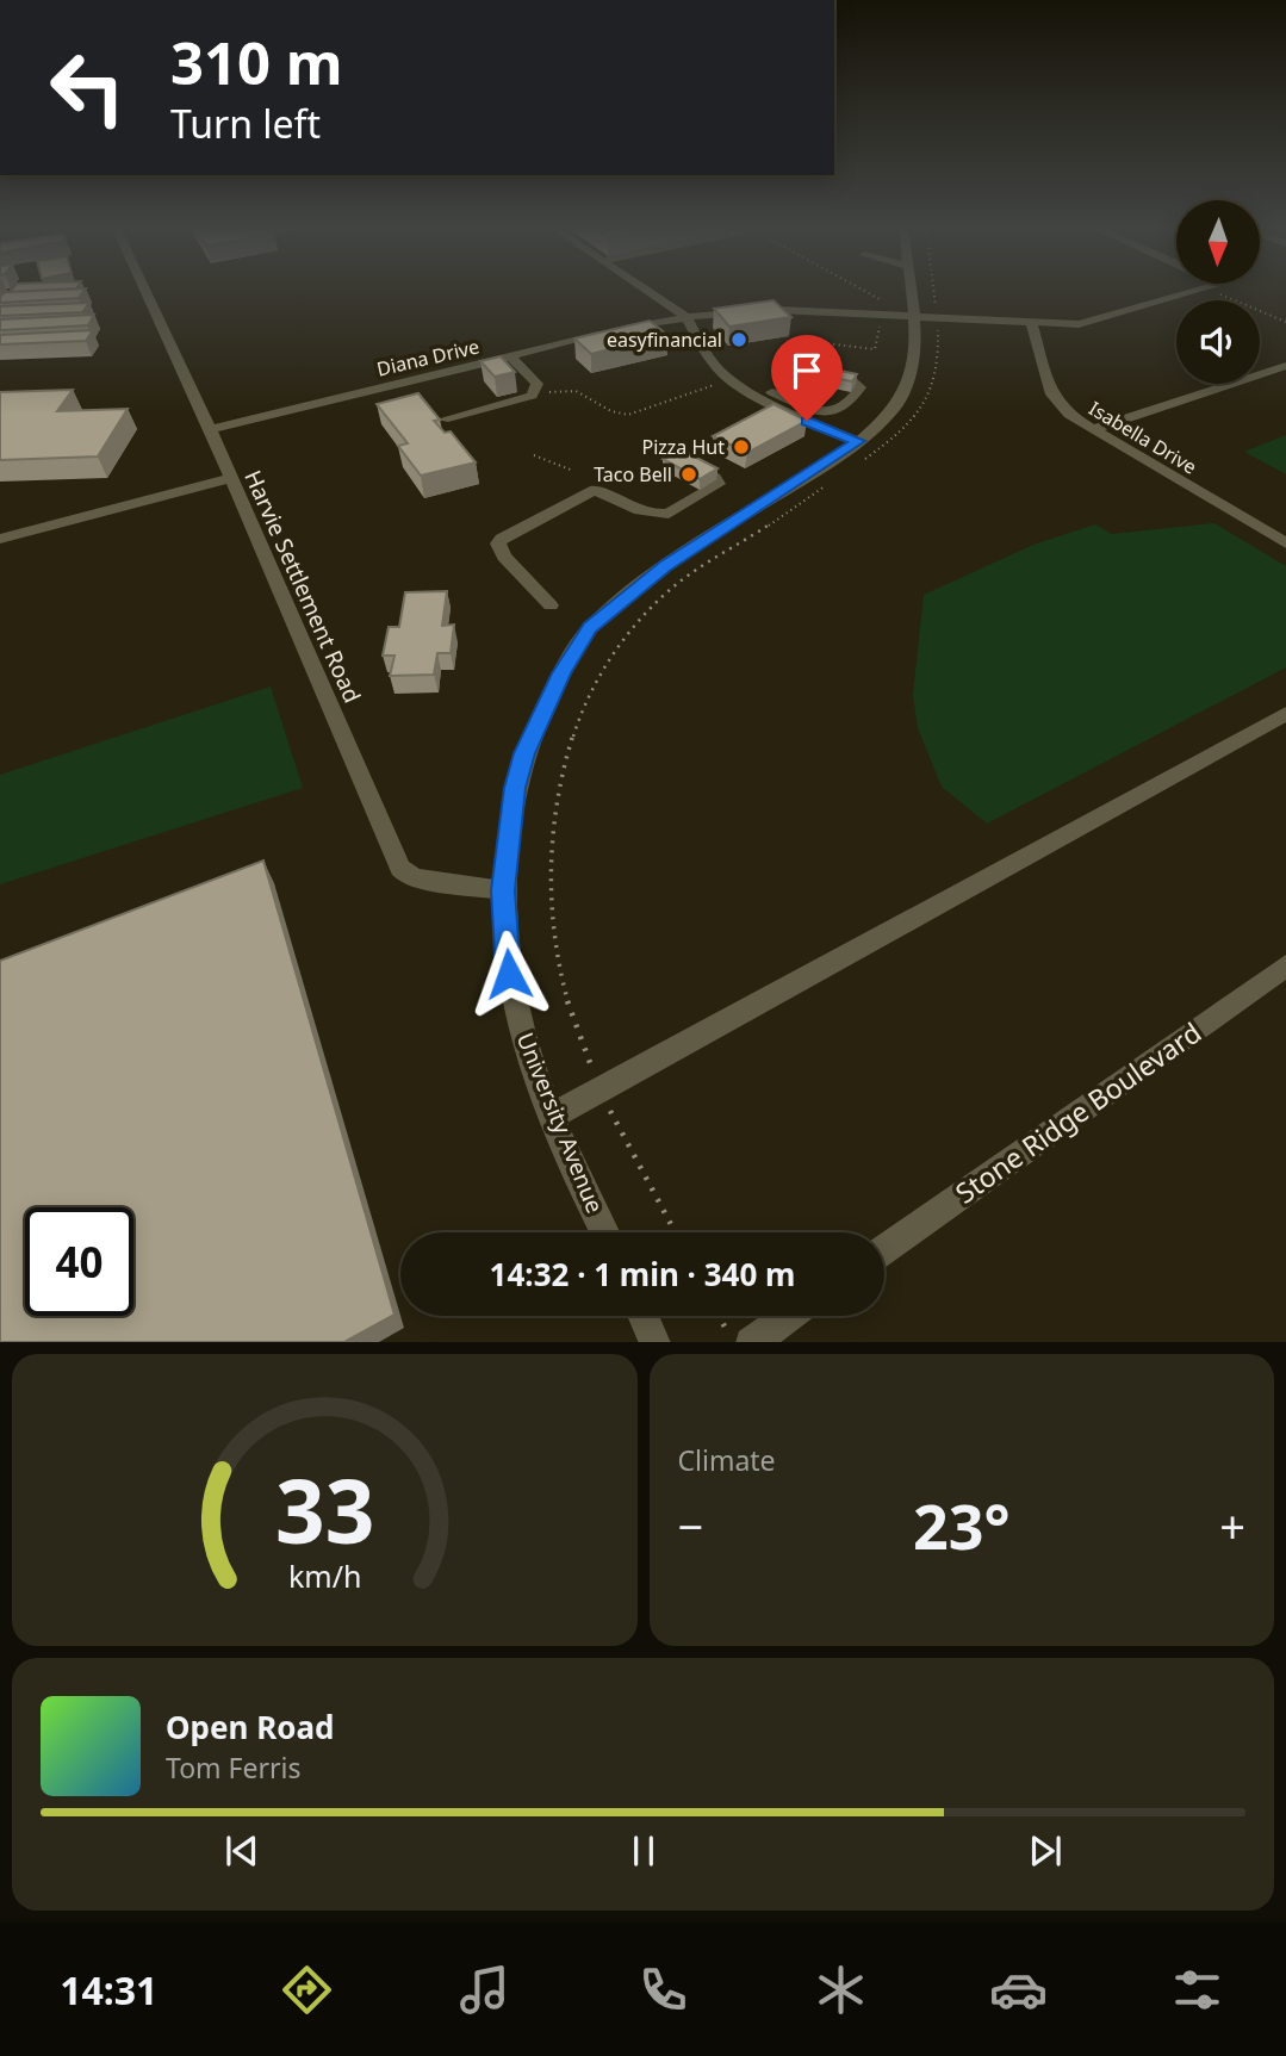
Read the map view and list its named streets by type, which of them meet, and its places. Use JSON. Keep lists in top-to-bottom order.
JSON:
{
  "streets": {
    "street": [
      "Diana Drive",
      "Isabella Drive",
      "Harvie Settlement Road",
      "Stone Ridge Boulevard",
      "University Avenue"
    ]
  },
  "crossings": [
    ["Diana Drive", "Harvie Settlement Road"],
    ["Harvie Settlement Road", "University Avenue"]
  ],
  "places": ["easyfinancial", "Pizza Hut", "Taco Bell"],
  "north": "bottom",
  "page": {
    "turn": ["310 m", "Turn left"],
    "limit": "40",
    "trip": "14:32 · 1 min · 340 m",
    "tile": "Climate",
    "heat": ["−", "23°", "+"],
    "song": ["Open Road", "Tom Ferris"],
    "tabs": "14:31",
    "gauge": ["33", "km/h"]
  }
}
